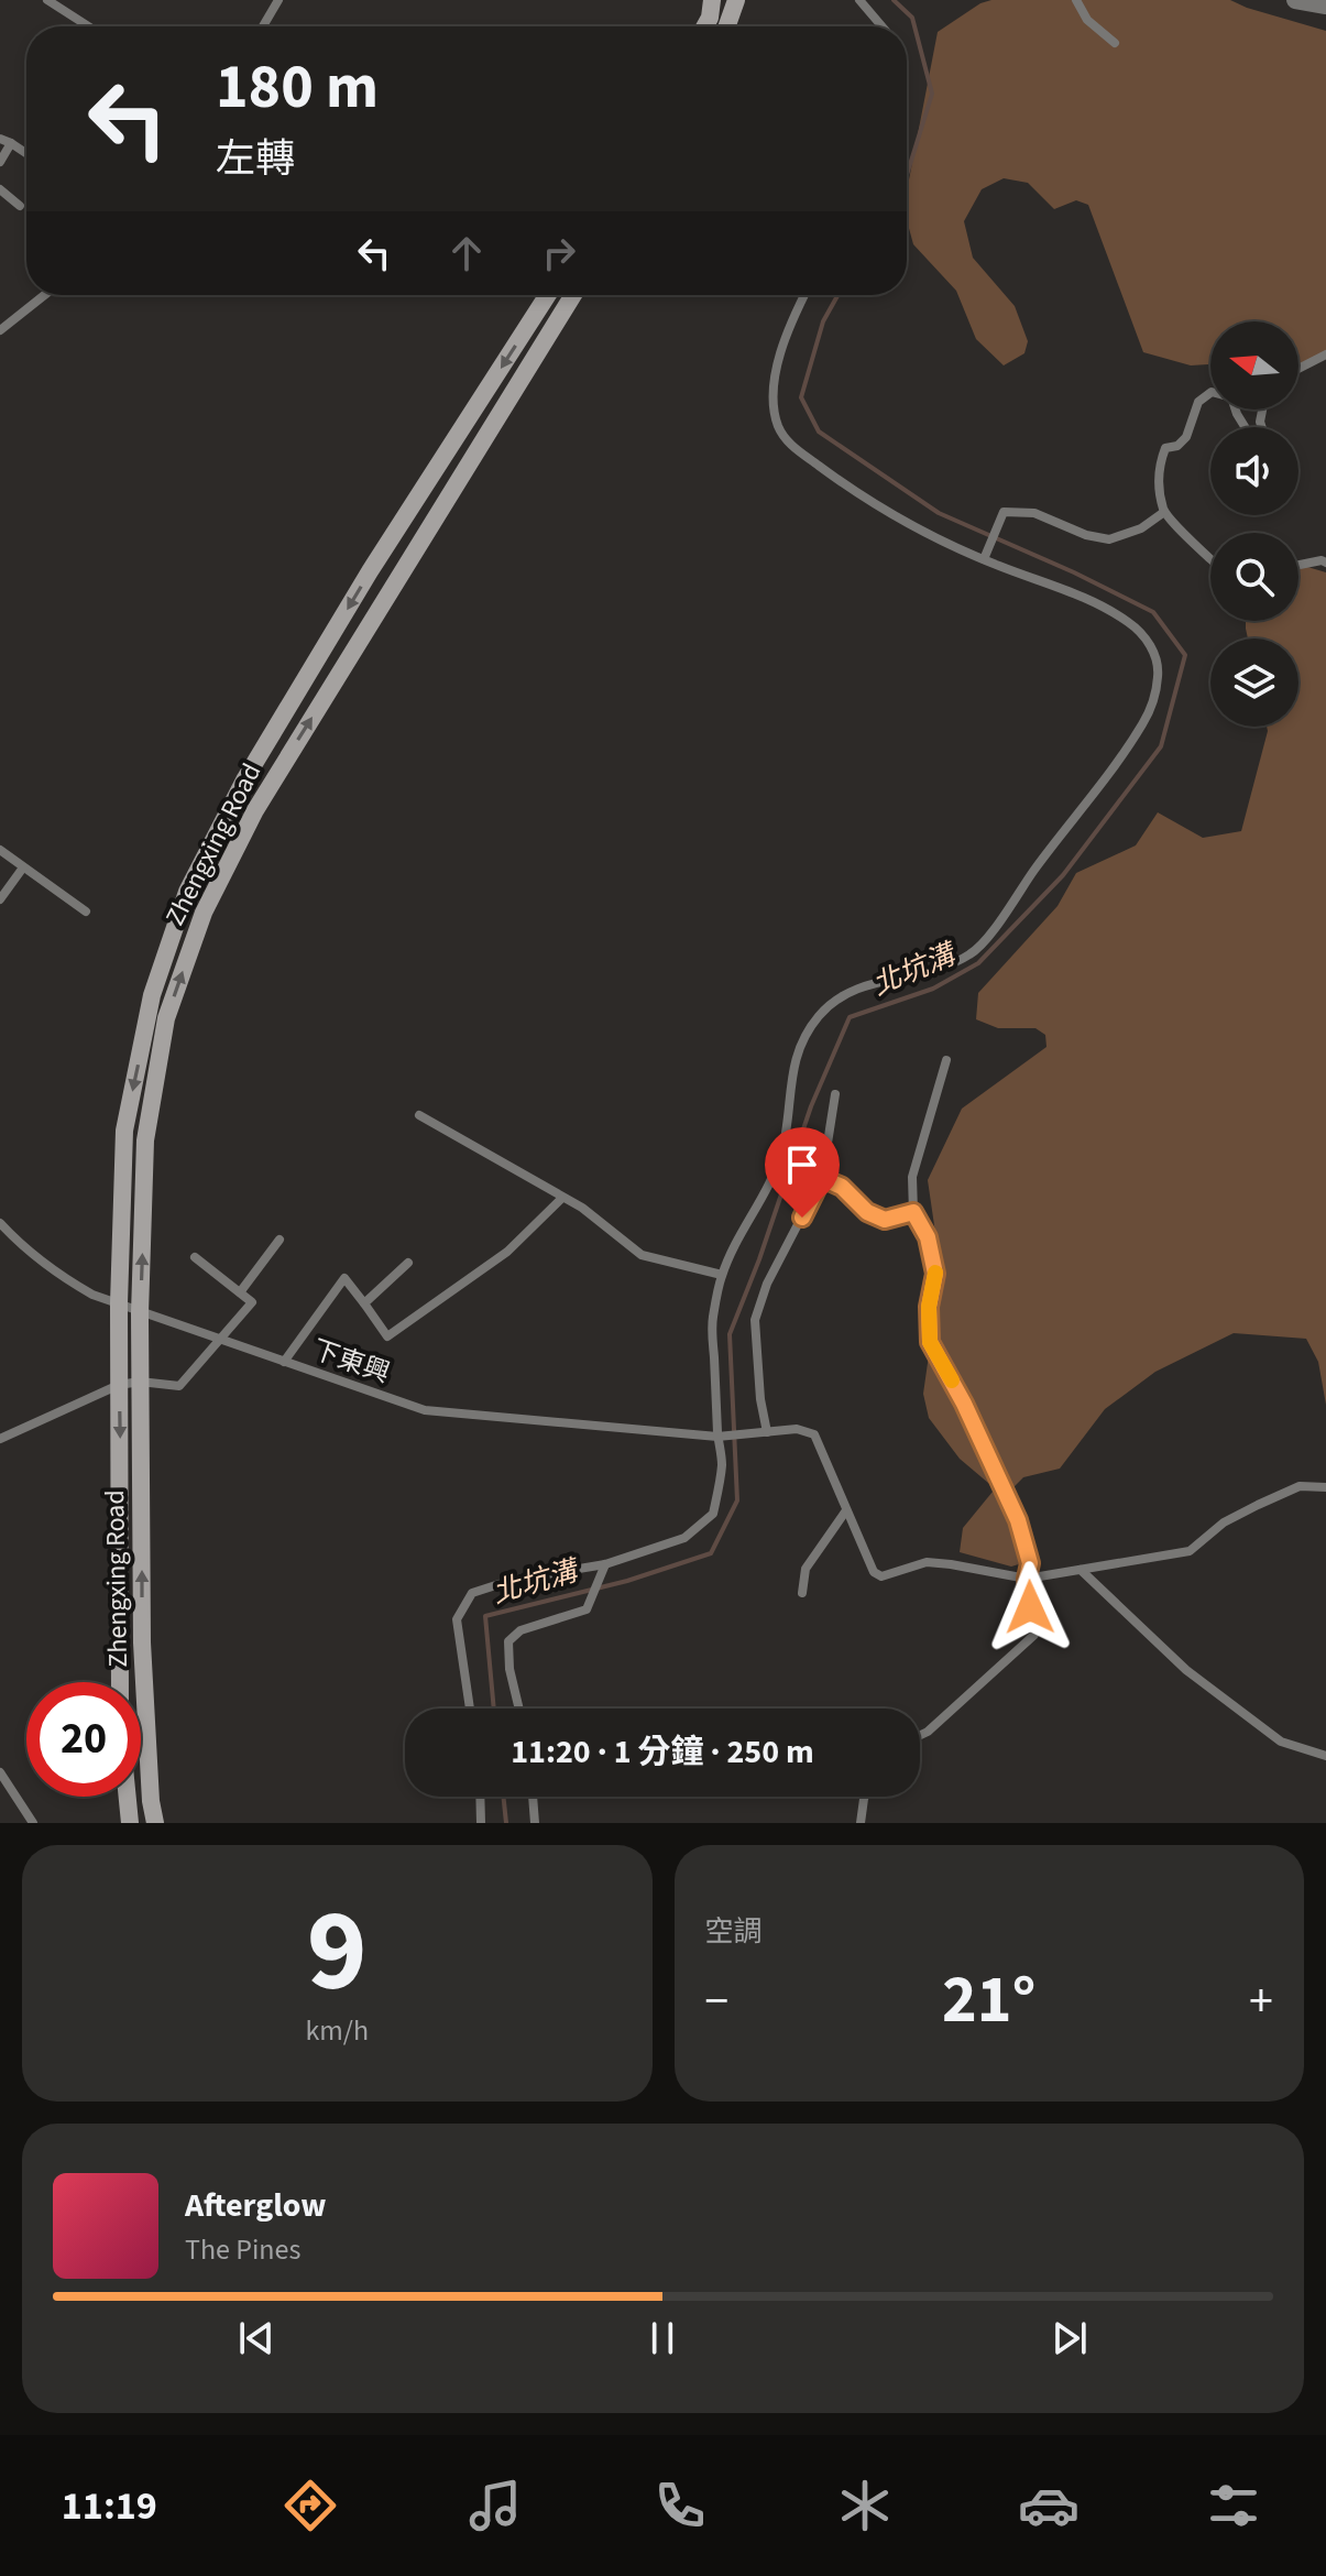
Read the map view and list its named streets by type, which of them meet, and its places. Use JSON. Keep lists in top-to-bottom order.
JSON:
{
  "streets": {
    "main road": ["Zhengxing Road"],
    "lane": ["下東興"]
  },
  "crossings": [
    ["Zhengxing Road", "下東興"]
  ],
  "water": ["北坑溝"],
  "north": "left",
  "page": {
    "turn": ["180 m", "左轉"],
    "limit": "20",
    "trip": "11:20 · 1 分鐘 · 250 m",
    "tile": [
      ["9", "km/h"],
      "空調"
    ],
    "heat": ["−", "21°", "+"],
    "song": ["Afterglow", "The Pines"],
    "tabs": "11:19"
  }
}
